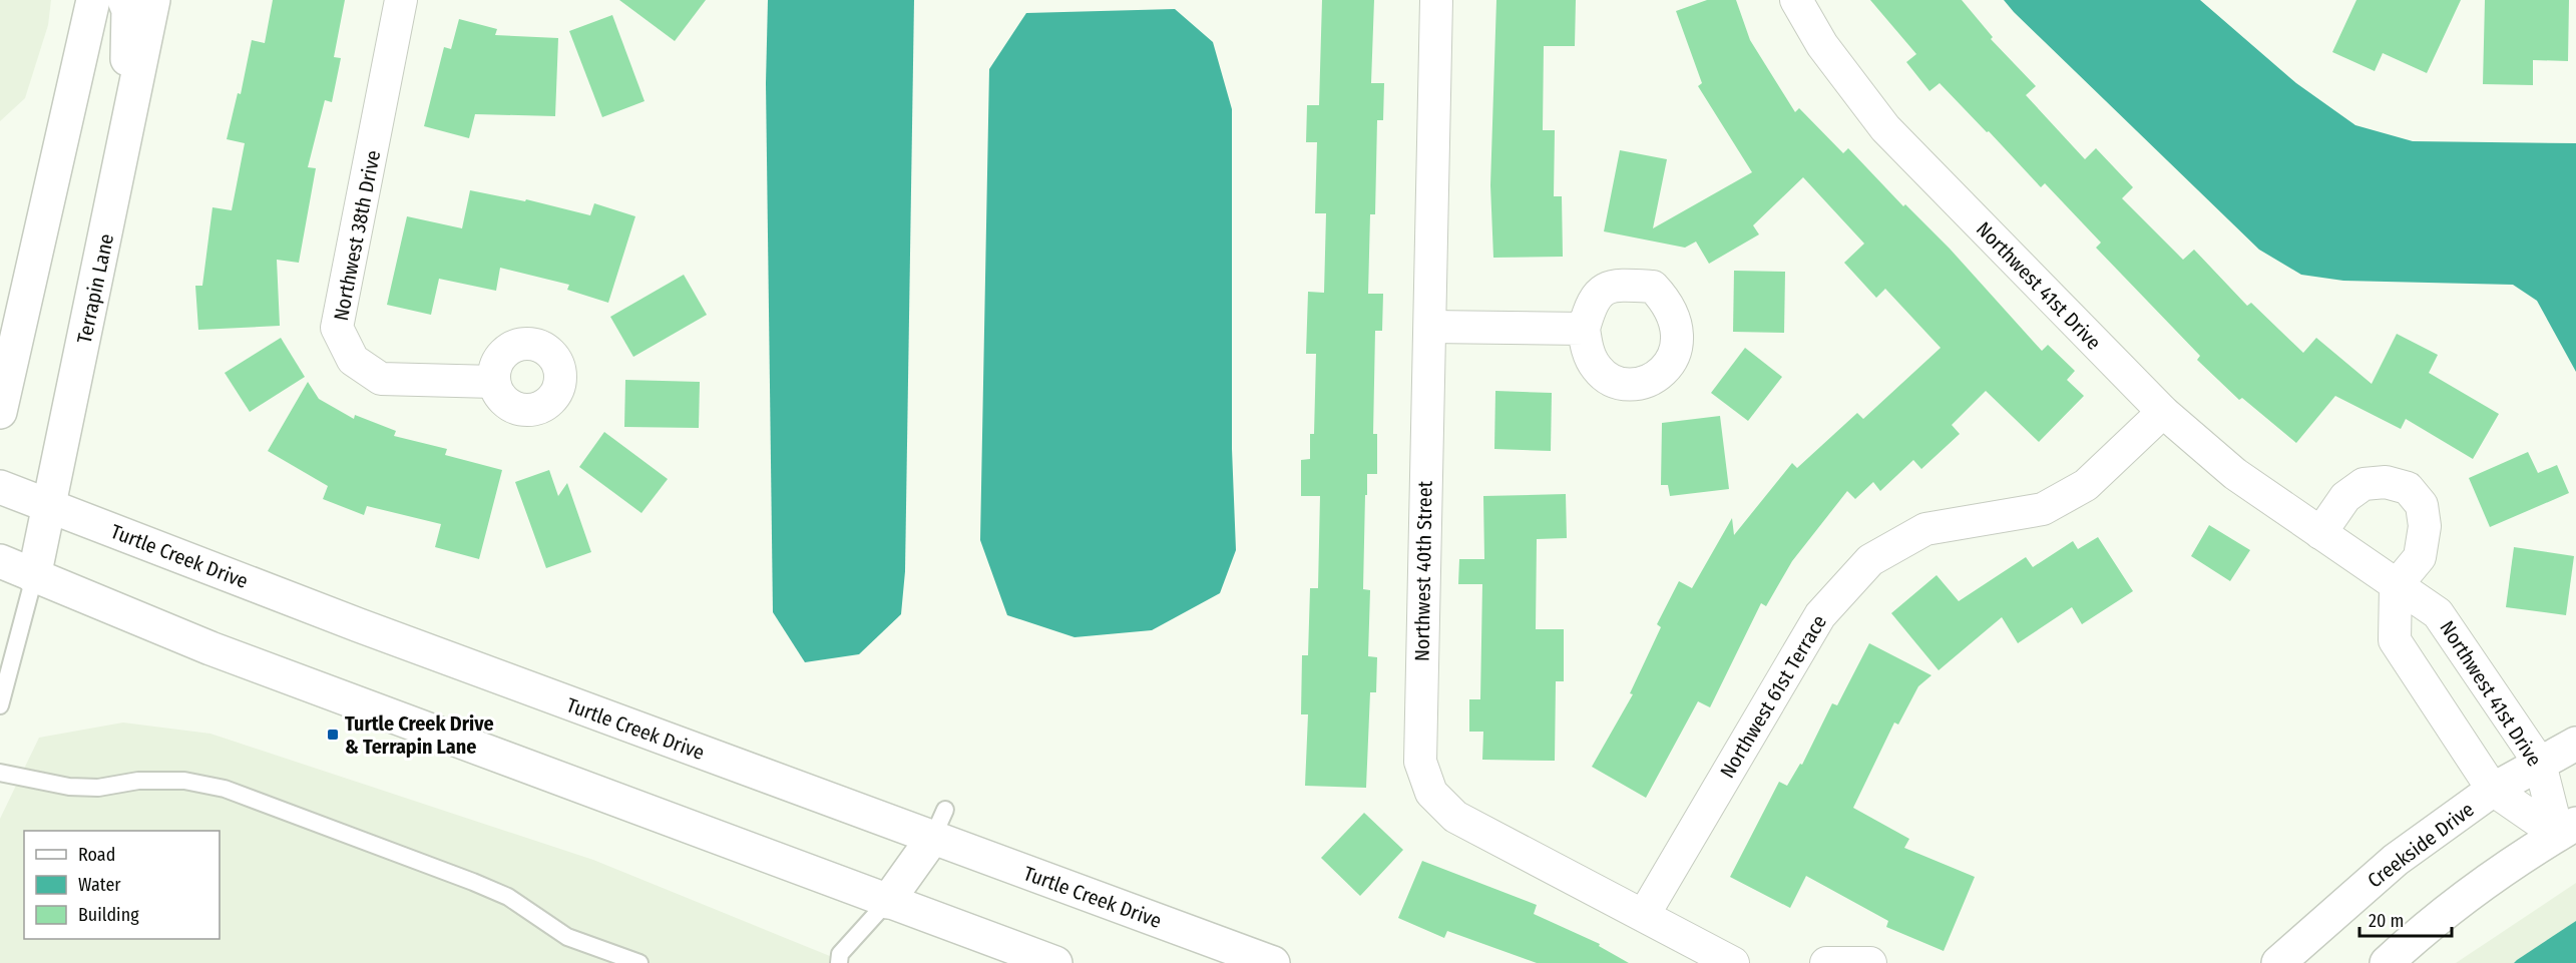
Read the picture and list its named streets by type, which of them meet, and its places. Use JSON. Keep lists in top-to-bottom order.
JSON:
{
  "streets": {
    "street": [
      "Northwest 38th Drive",
      "Northwest 41st Drive",
      "Terrapin Lane",
      "Turtle Creek Drive",
      "Northwest 40th Street",
      "Northwest 61st Terrace",
      "Creekside Drive"
    ]
  },
  "crossings": [
    ["Northwest 41st Drive", "Northwest 61st Terrace"],
    ["Northwest 41st Drive", "Creekside Drive"],
    ["Terrapin Lane", "Turtle Creek Drive"],
    ["Northwest 40th Street", "Northwest 61st Terrace"]
  ],
  "places": {
    "transit": ["Turtle Creek Drive & Terrapin Lane"]
  },
  "legend": ["Road", "Water", "Building"],
  "scale_bar": "20 m"
}
